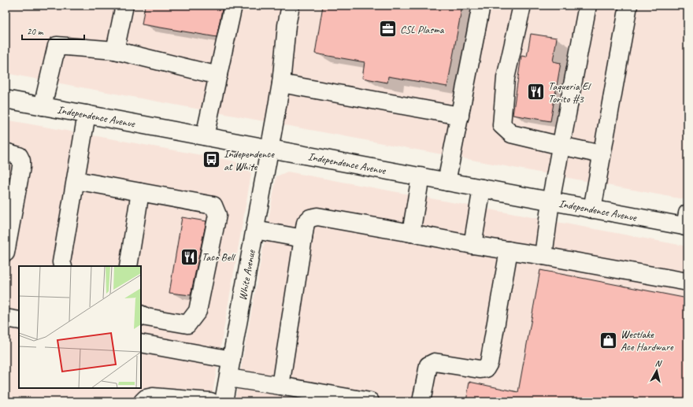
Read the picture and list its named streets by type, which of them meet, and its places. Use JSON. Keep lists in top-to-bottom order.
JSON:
{
  "streets": {
    "main road": ["Independence Avenue", "White Avenue"]
  },
  "crossings": [
    ["Independence Avenue", "White Avenue"]
  ],
  "places": {
    "office": ["CSL Plasma"],
    "restaurant": ["Taqueria El Torito #3", "Taco Bell"],
    "bus stop": ["Independence at White"],
    "shop": ["Westlake Ace Hardware"]
  },
  "scale_bar": "20 m",
  "north": "top"
}
